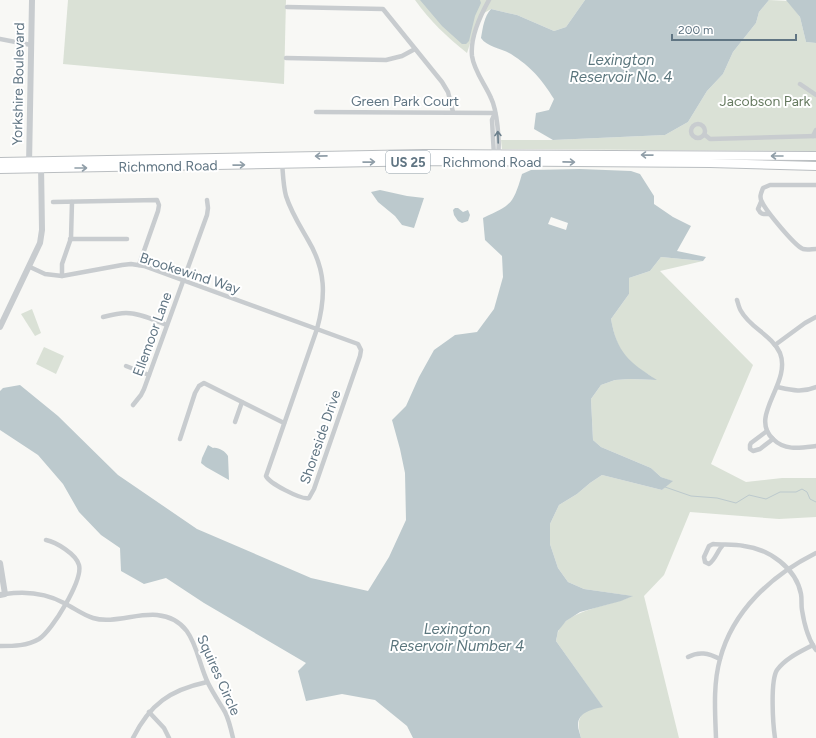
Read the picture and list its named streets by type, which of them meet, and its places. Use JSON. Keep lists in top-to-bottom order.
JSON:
{
  "streets": {
    "highway": ["US 25", "Richmond Road"],
    "street": [
      "Yorkshire Boulevard",
      "Green Park Court",
      "Brookewind Way",
      "Ellemoor Lane",
      "Shoreside Drive",
      "Squires Circle"
    ]
  },
  "crossings": [
    ["Yorkshire Boulevard", "Richmond Road"],
    ["Richmond Road", "Shoreside Drive"],
    ["Brookewind Way", "Ellemoor Lane"],
    ["Brookewind Way", "Shoreside Drive"]
  ],
  "water": ["Lexington Reservoir No. 4", "Lexington Reservoir Number 4"],
  "parks": ["Jacobson Park"],
  "scale_bar": "200 m"
}
